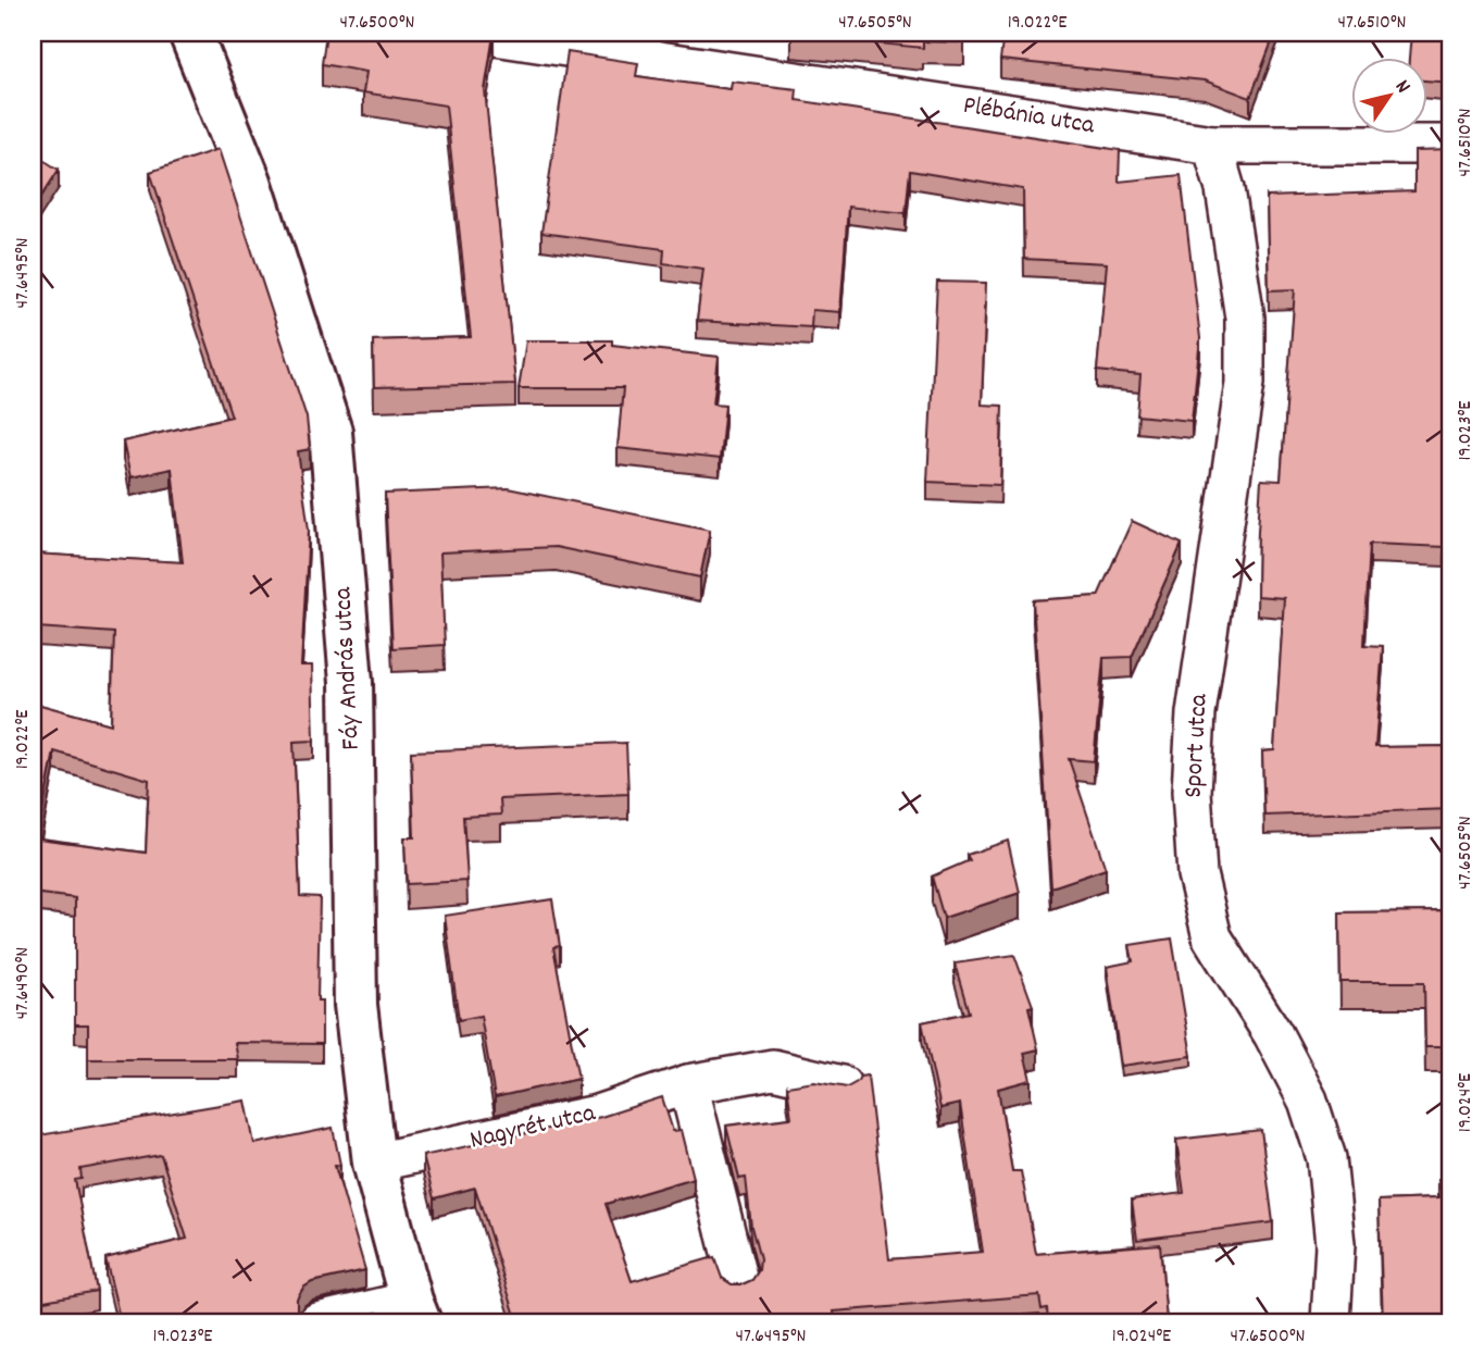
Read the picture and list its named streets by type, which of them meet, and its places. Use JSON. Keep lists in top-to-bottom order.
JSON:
{
  "streets": {
    "street": [
      "Plébánia utca",
      "Fáy András utca",
      "Sport utca",
      "Nagyrét utca"
    ]
  },
  "crossings": [
    ["Plébánia utca", "Sport utca"],
    ["Fáy András utca", "Nagyrét utca"]
  ],
  "north": "top right",
  "coordinates": [
    "47.6500°N",
    "47.6505°N",
    "19.022°E",
    "47.6510°N",
    "47.6495°N",
    "19.023°E",
    "47.6490°N",
    "19.024°E"
  ]
}
